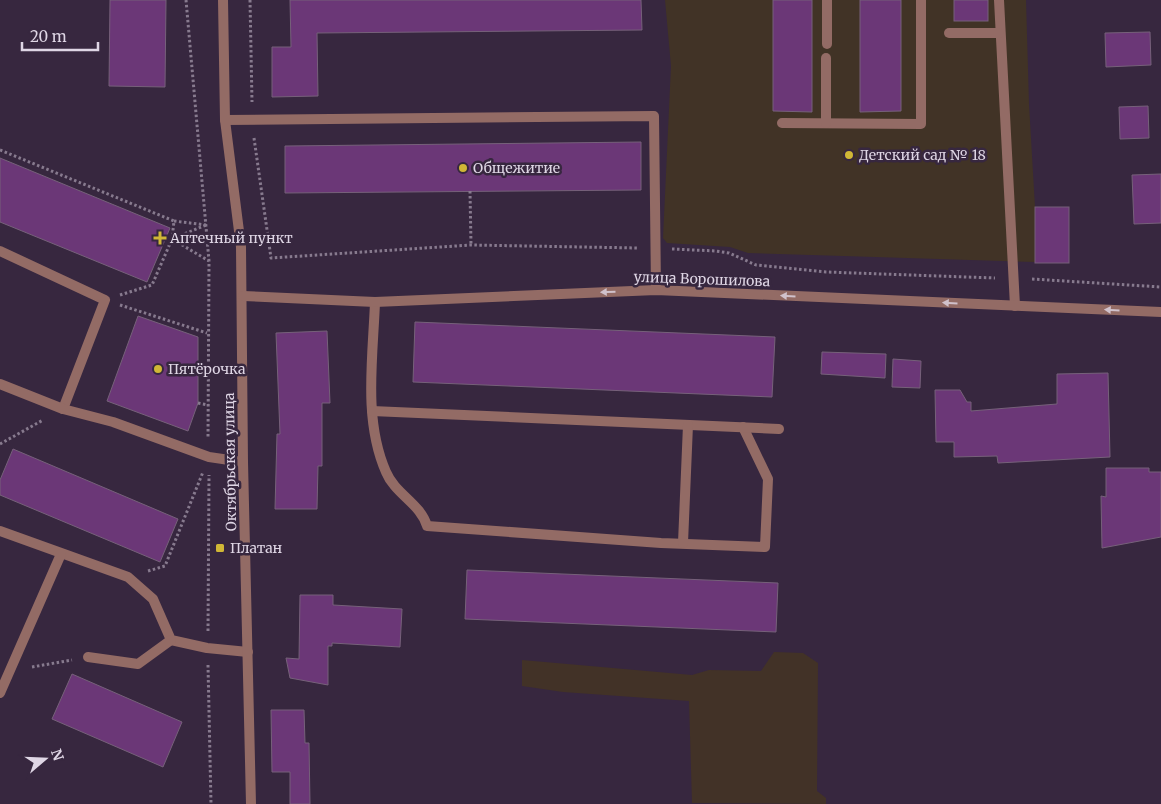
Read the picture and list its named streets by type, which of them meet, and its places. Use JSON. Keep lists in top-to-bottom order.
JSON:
{
  "streets": {
    "street": ["улица Ворошилова", "Октябрьская улица"]
  },
  "crossings": [
    ["улица Ворошилова", "Октябрьская улица"]
  ],
  "one_way": ["улица Ворошилова"],
  "places": {
    "other": ["Детский сад № 18", "Общежитие", "Пятёрочка"],
    "health": ["Аптечный пункт"],
    "transit": ["Платан"]
  },
  "scale_bar": "20 m",
  "north": "right"
}
